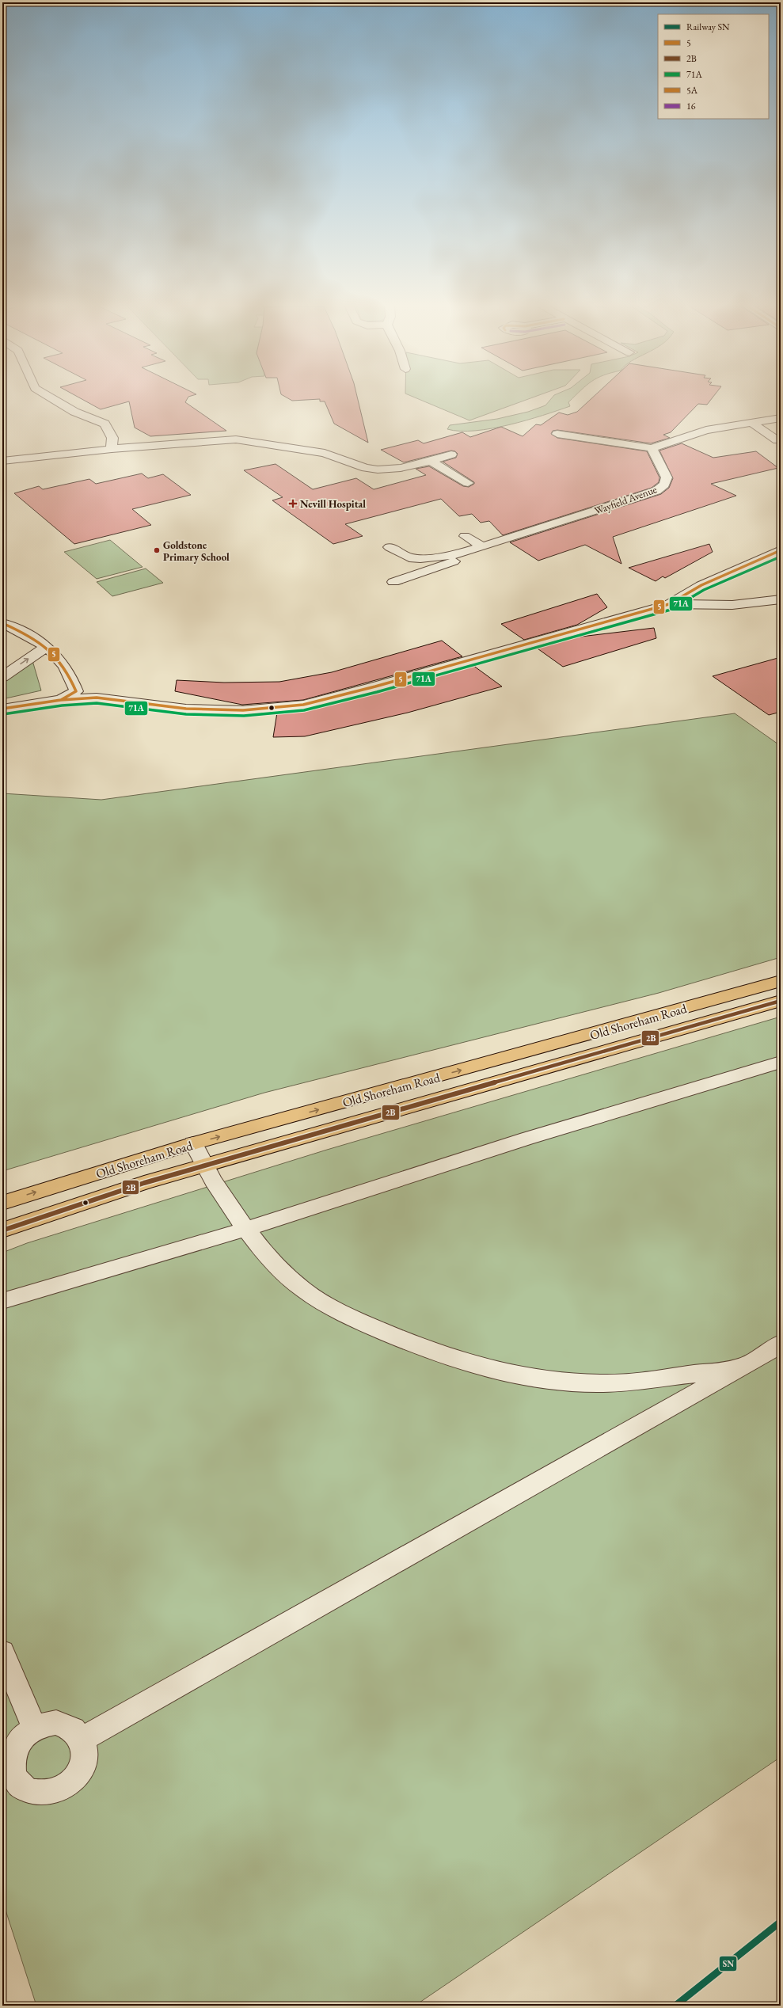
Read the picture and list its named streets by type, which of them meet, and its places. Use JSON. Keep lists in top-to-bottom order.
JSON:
{
  "streets": {
    "main road": ["Old Shoreham Road"],
    "street": ["Wayfield Avenue"]
  },
  "places": {
    "health": ["Nevill Hospital"],
    "other": ["Goldstone Primary School"]
  },
  "lines": [
    "transit line 5",
    "transit line 71A",
    "transit line 2B",
    "rail line SN"
  ],
  "legend": [
    "Railway SN",
    "5",
    "2B",
    "71A",
    "5A",
    "16"
  ]
}
